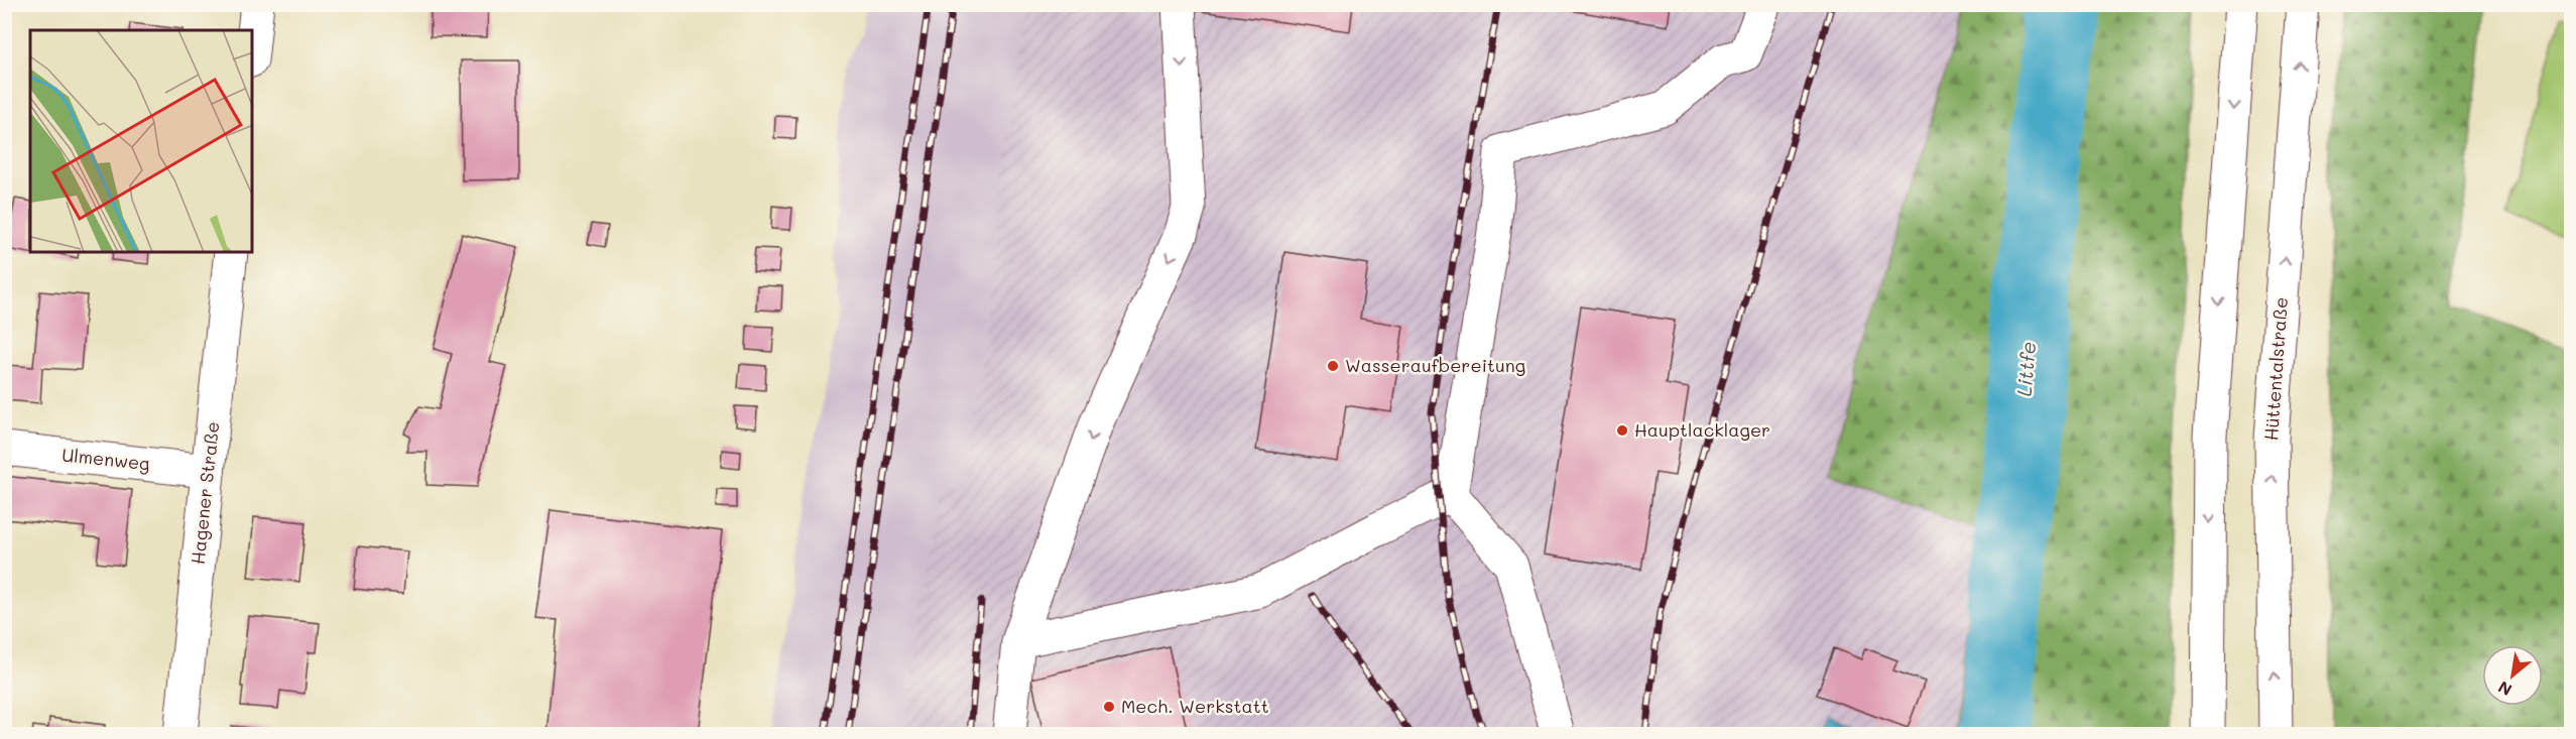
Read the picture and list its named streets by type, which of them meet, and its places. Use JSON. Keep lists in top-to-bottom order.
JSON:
{
  "streets": {
    "main road": ["Hüttentalstraße", "Ulmenweg", "Hagener Straße"]
  },
  "crossings": [
    ["Ulmenweg", "Hagener Straße"]
  ],
  "water": ["Littfe"],
  "places": ["Wasseraufbereitung", "Hauptlacklager", "Mech. Werkstatt"],
  "north": "bottom left"
}
